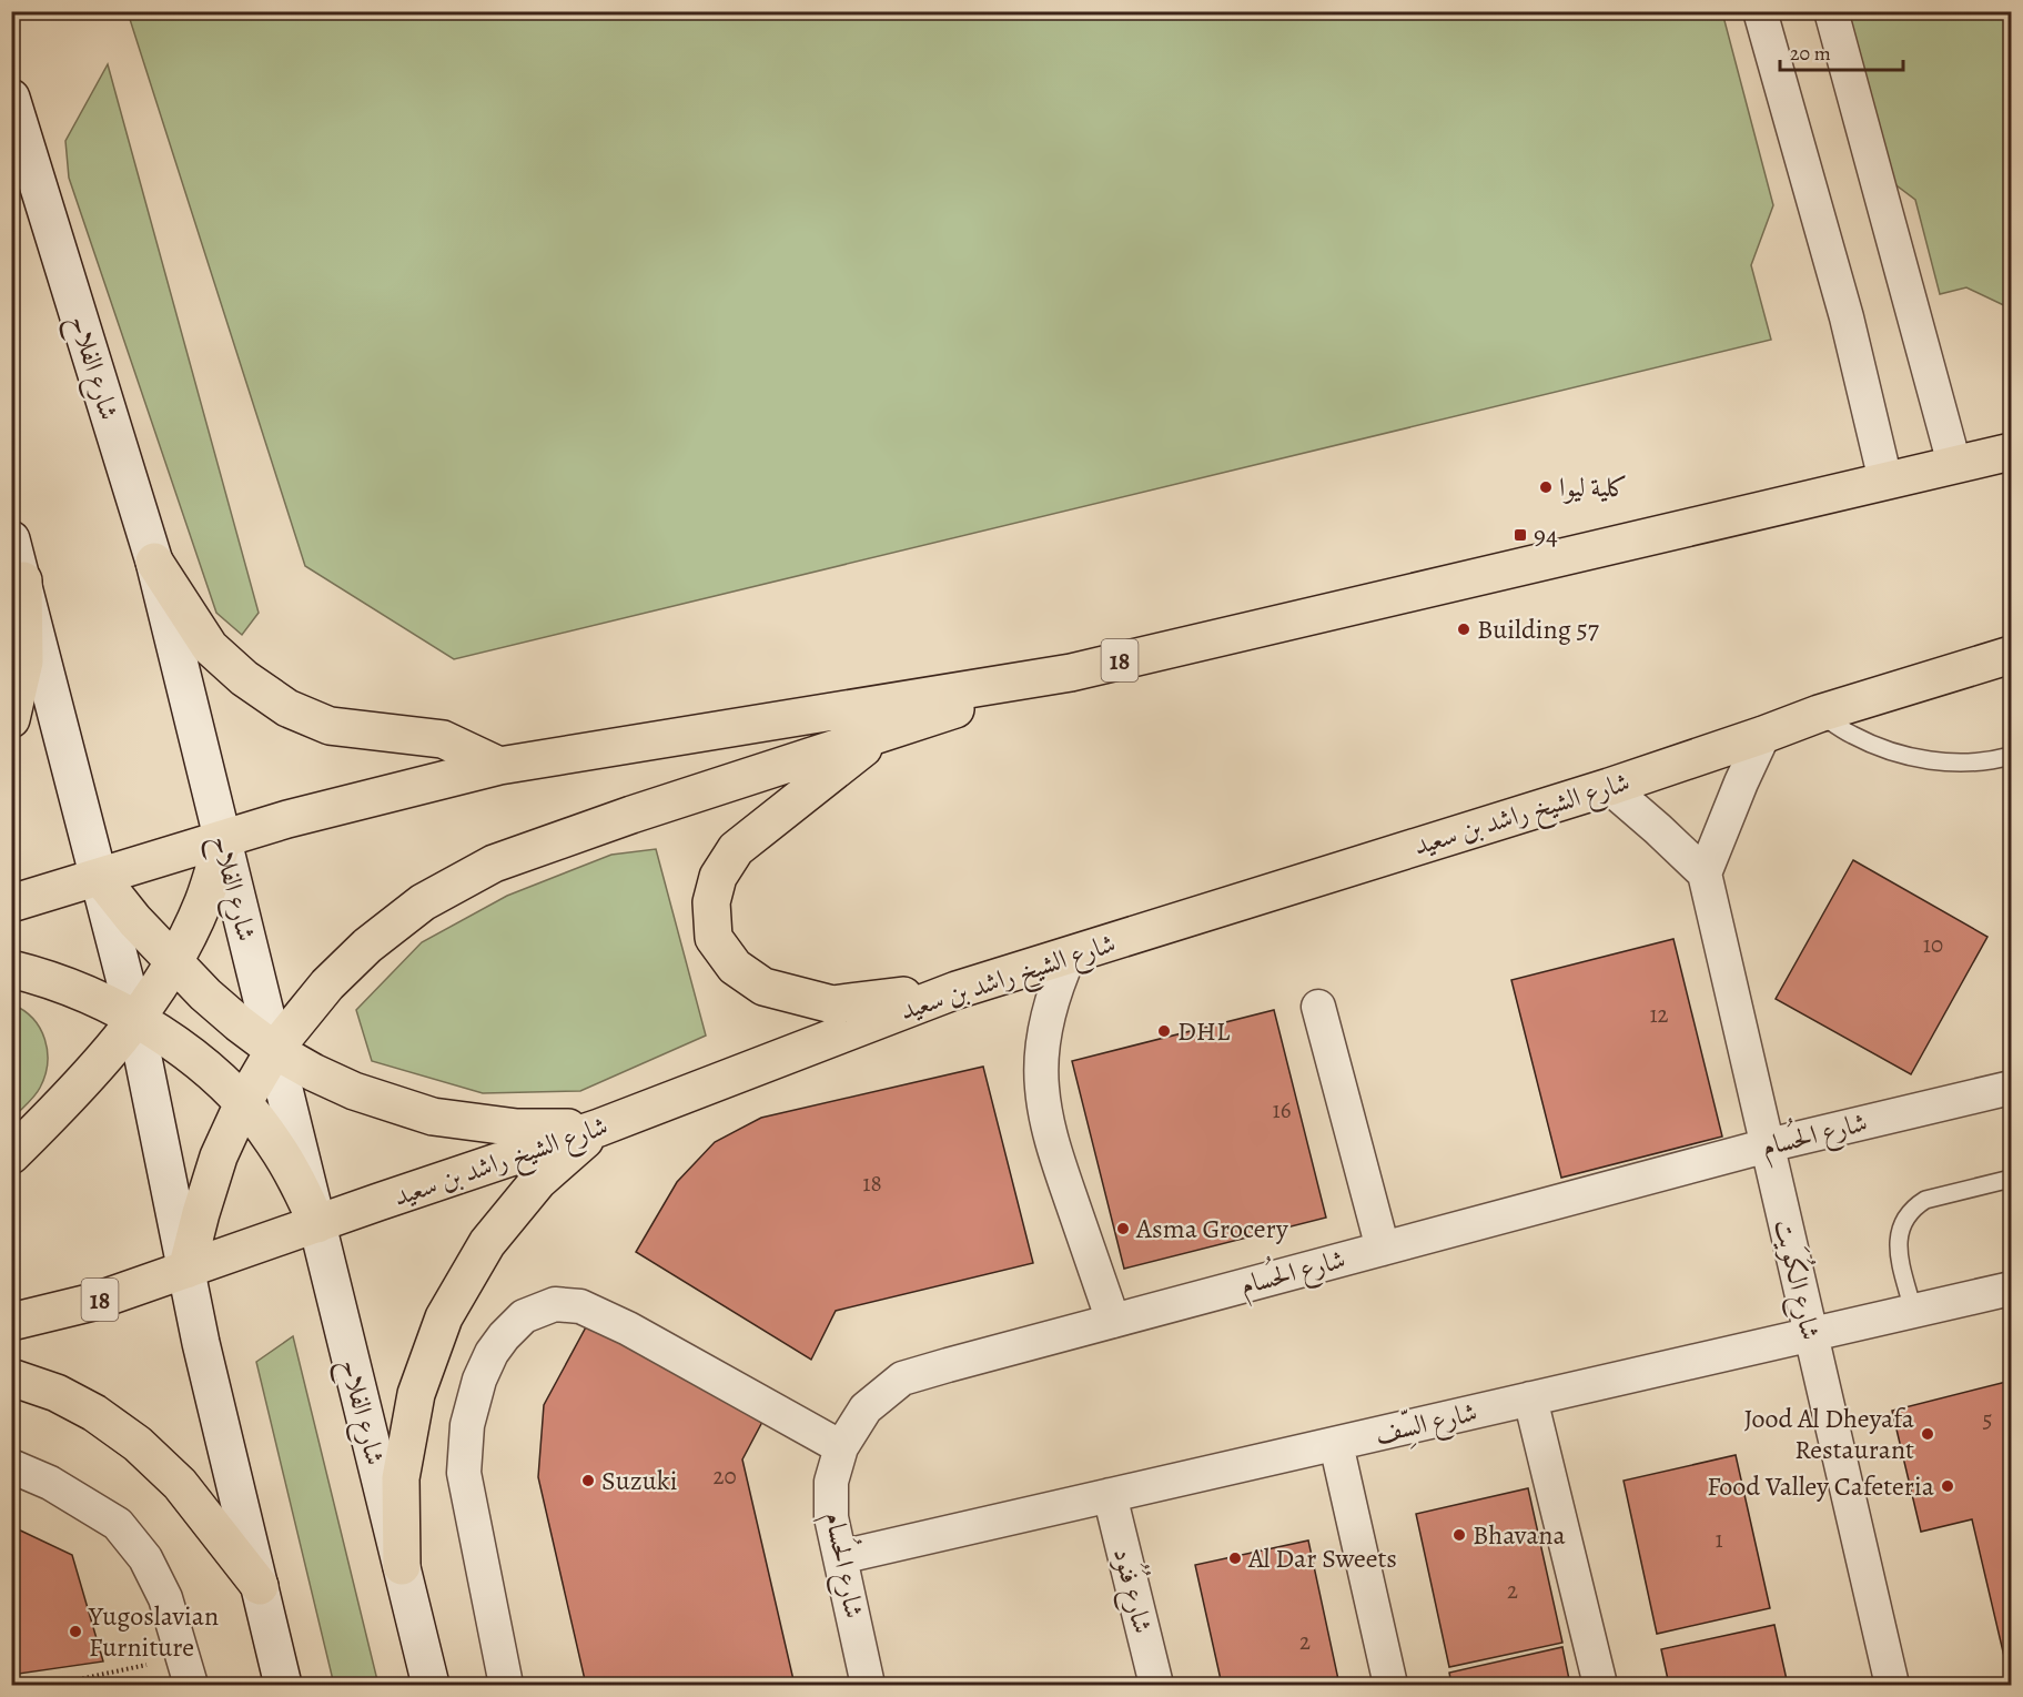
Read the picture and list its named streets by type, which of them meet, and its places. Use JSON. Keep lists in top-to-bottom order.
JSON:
{
  "streets": {
    "main road": ["شارع الفلاح", "18", "شارع الشيخ راشد بن سعيد"],
    "street": [
      "شارع الحُسام",
      "شارع الكُوَيت",
      "شارع السِّف",
      "شارع فُنُود"
    ]
  },
  "crossings": [
    ["شارع الفلاح", "18"],
    ["شارع الفلاح", "شارع الشيخ راشد بن سعيد"],
    ["شارع الحُسام", "شارع الكُوَيت"],
    ["شارع الحُسام", "شارع السِّف"],
    ["شارع الكُوَيت", "شارع السِّف"],
    ["شارع السِّف", "شارع فُنُود"]
  ],
  "places": {
    "other": [
      "كلية ليوا",
      "Building 57",
      "DHL",
      "Asma Grocery",
      "Jood Al Dheyafa Restaurant",
      "Suzuki",
      "Food Valley Cafeteria",
      "Bhavana",
      "Al Dar Sweets",
      "Yugoslavian Furniture"
    ],
    "transit": ["94"]
  },
  "house_numbers": [
    "10",
    "12",
    "16",
    "18",
    "5",
    "20",
    "1",
    "2",
    "2"
  ],
  "scale_bar": "20 m"
}
